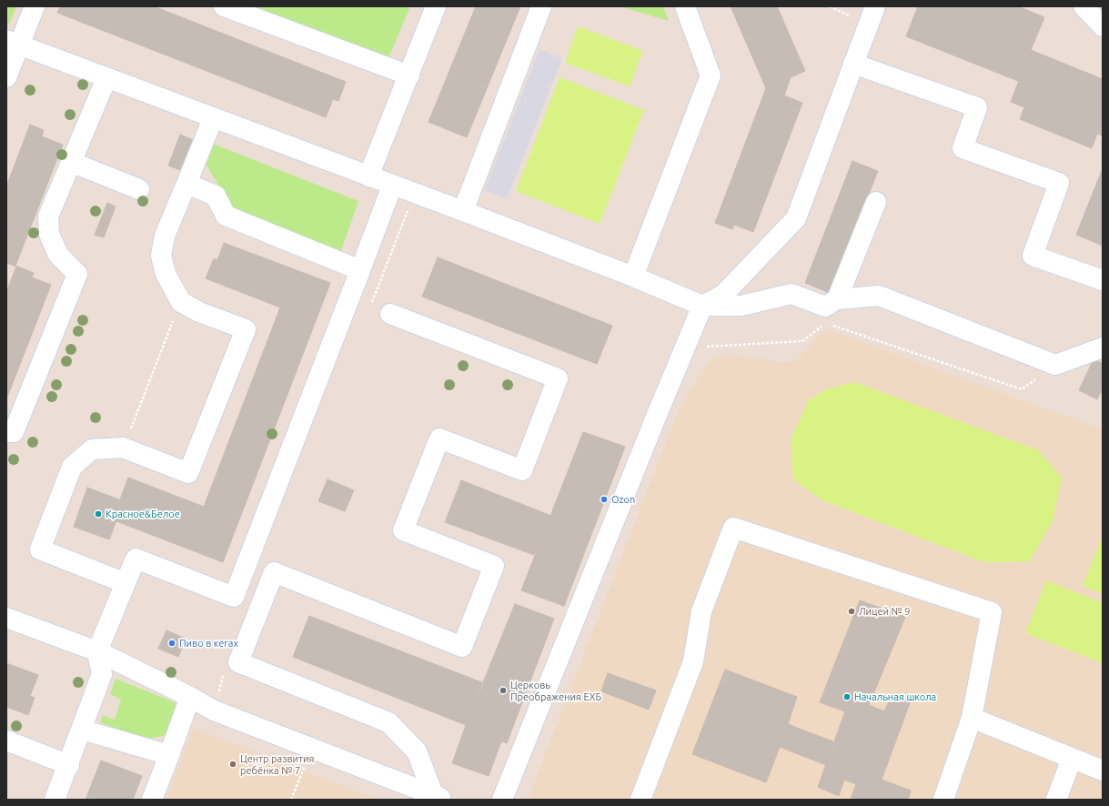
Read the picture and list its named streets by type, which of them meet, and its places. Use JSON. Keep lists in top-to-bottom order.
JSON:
{
  "places": [
    "Ozon",
    "Красное&Белое",
    "Лицей № 9",
    "Пиво в кегах",
    "Церковь Преображения ЕХБ",
    "Начальная школа",
    "Центр развития ребёнка № 7"
  ]
}
